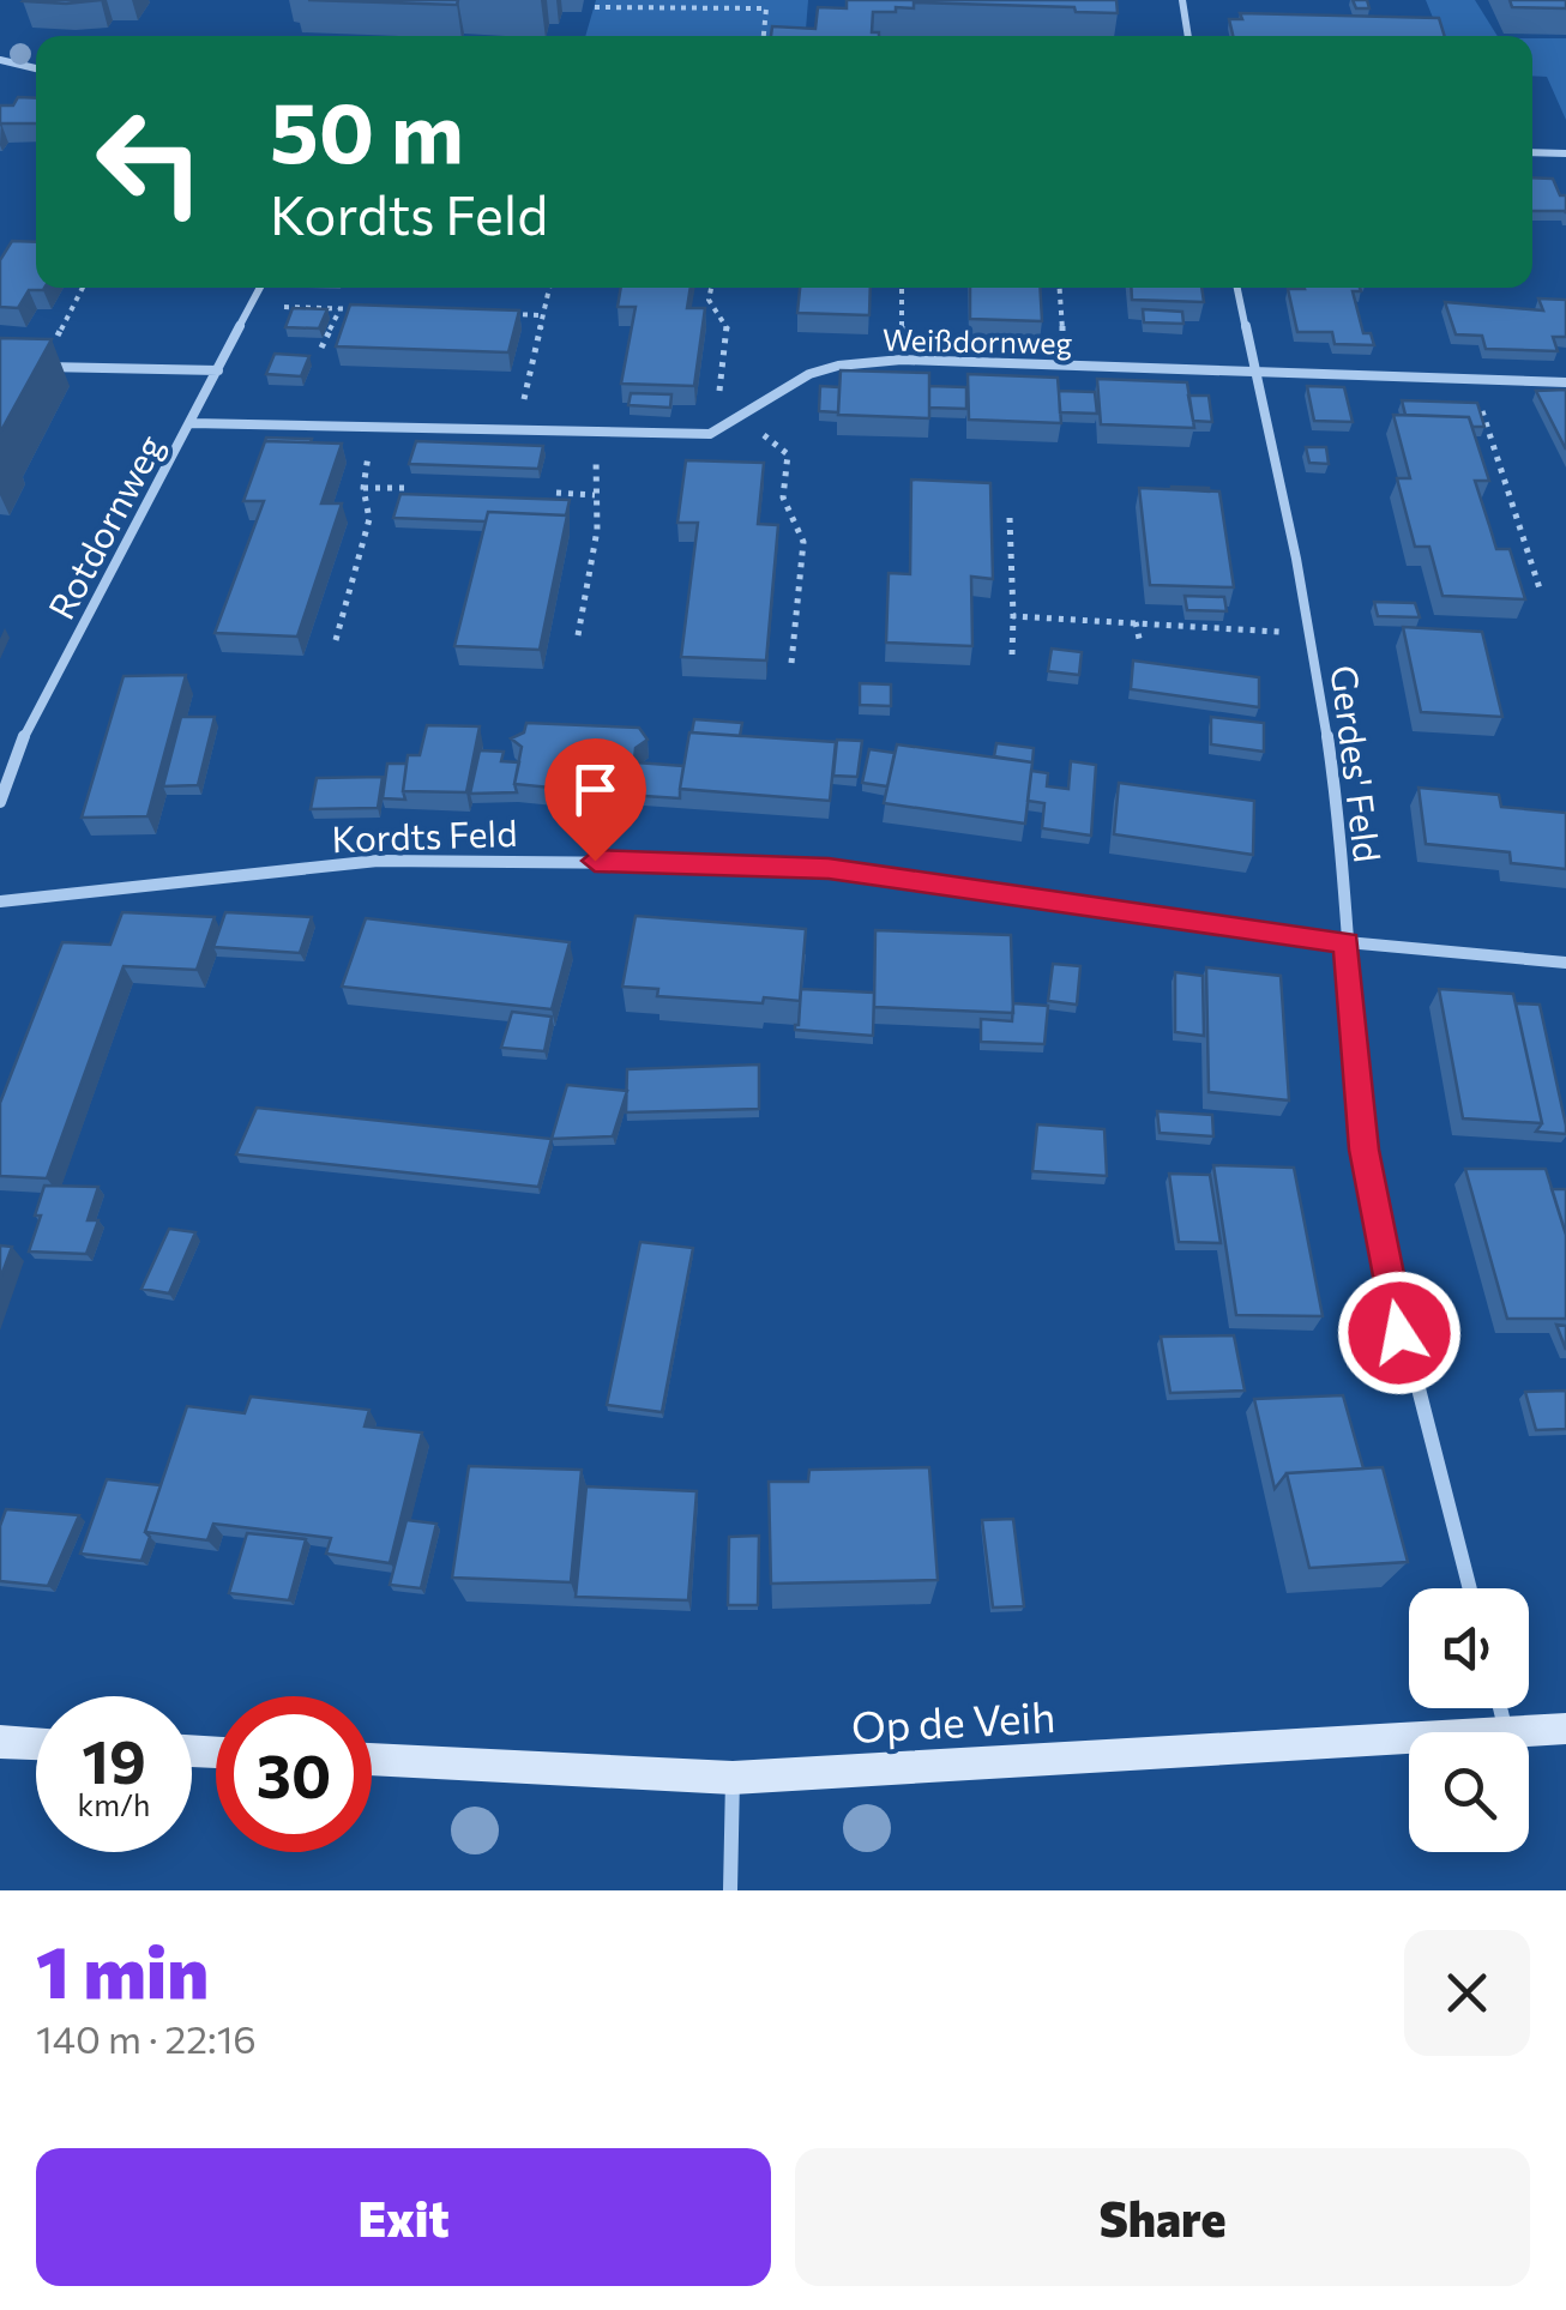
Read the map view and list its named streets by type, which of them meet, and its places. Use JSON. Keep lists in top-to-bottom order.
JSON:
{
  "streets": {
    "street": [
      "Weißdornweg",
      "Rotdornweg",
      "Gerdes' Feld",
      "Kordts Feld",
      "Op de Veih"
    ]
  },
  "crossings": [
    ["Weißdornweg", "Gerdes' Feld"],
    ["Gerdes' Feld", "Kordts Feld"]
  ],
  "page": {
    "turn": ["50 m", "Kordts Feld"],
    "speed": "19 km/h",
    "limit": "30",
    "heading": ["1 min", "140 m · 22:16"],
    "buttons": ["Exit", "Share"]
  }
}
